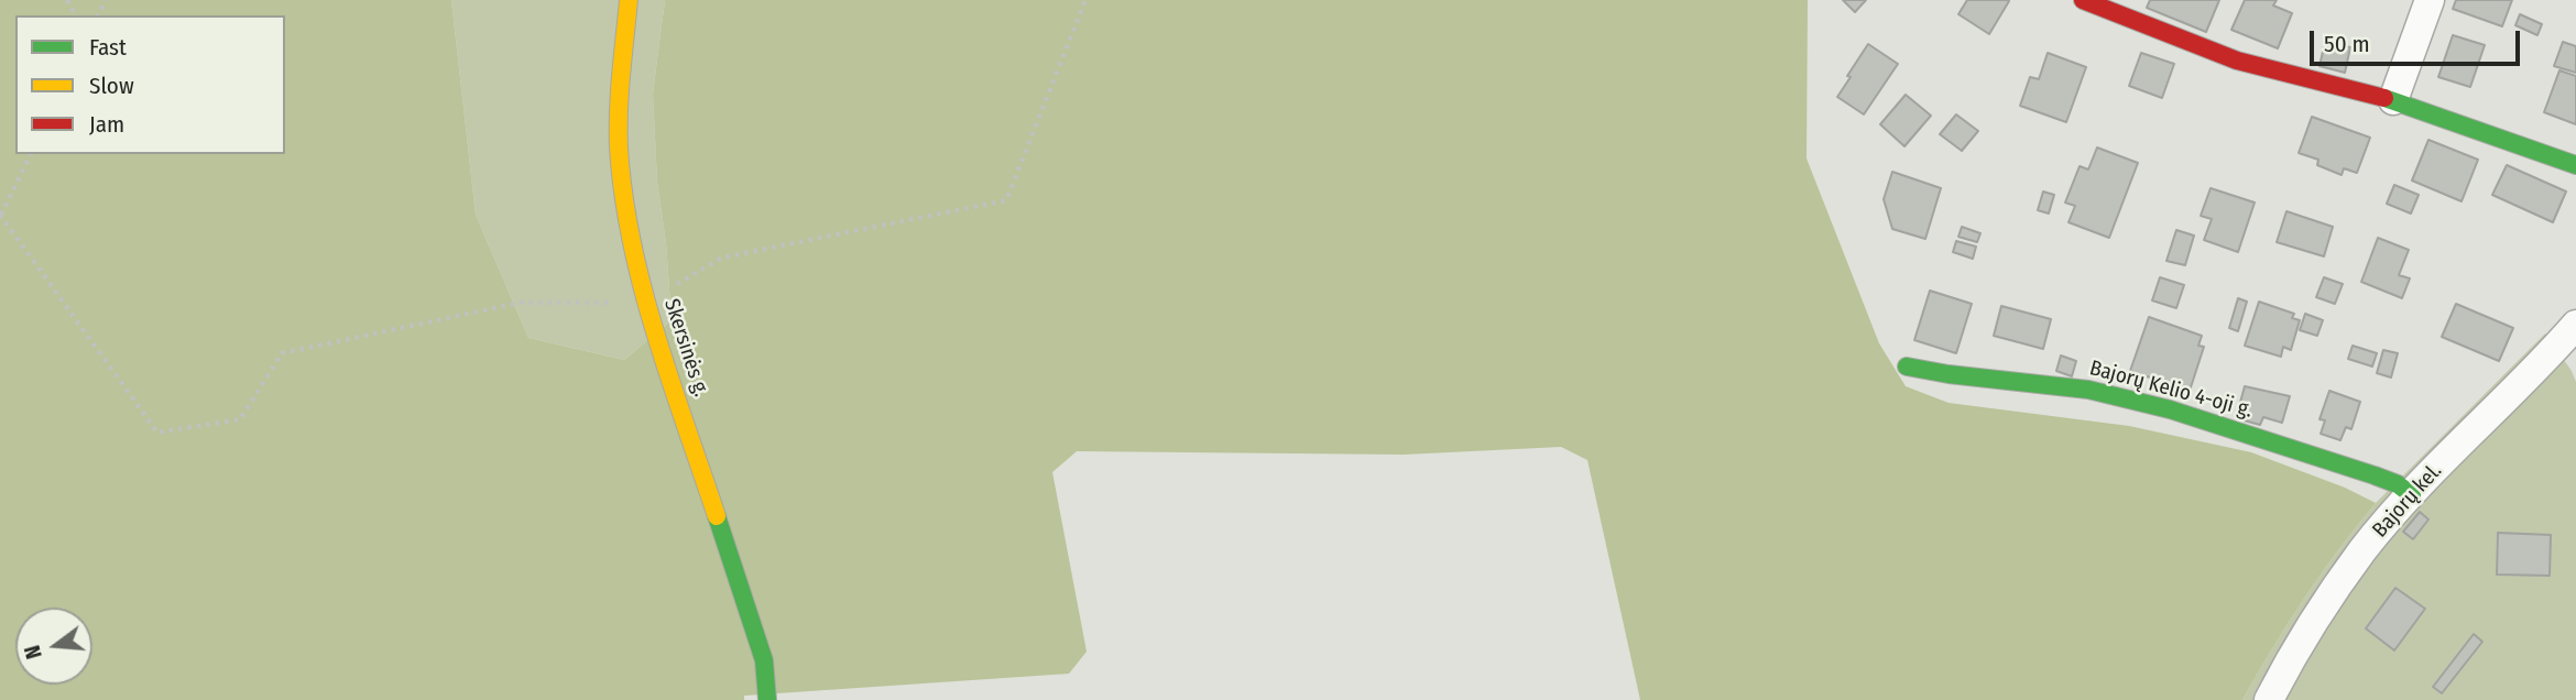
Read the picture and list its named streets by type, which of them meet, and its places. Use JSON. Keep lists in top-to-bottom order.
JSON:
{
  "streets": {
    "street": ["Skersinės g.", "Bajorų Kelio 4-oji g.", "Bajorų kel."]
  },
  "crossings": [
    ["Bajorų Kelio 4-oji g.", "Bajorų kel."]
  ],
  "legend": ["Fast", "Slow", "Jam"],
  "scale_bar": "50 m",
  "north": "left"
}
